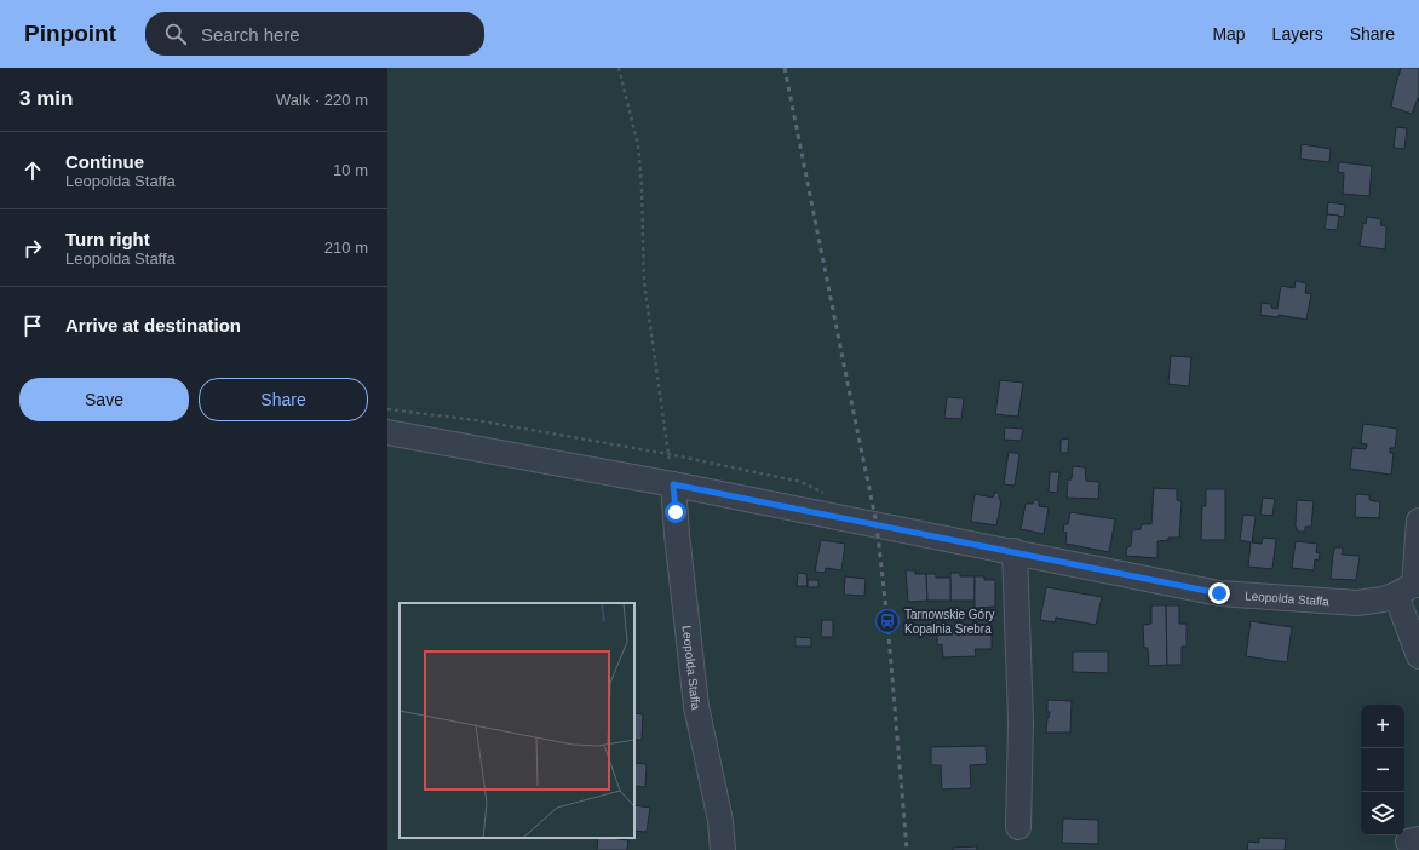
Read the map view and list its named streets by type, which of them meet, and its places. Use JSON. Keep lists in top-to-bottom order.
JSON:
{
  "streets": {
    "street": ["Leopolda Staffa"]
  },
  "places": {
    "station": ["Tarnowskie Góry Kopalnia Srebra"]
  },
  "page": {
    "header": "Pinpoint",
    "search": "Search here",
    "nav": ["Map", "Layers", "Share"],
    "heading": ["3 min", "Walk · 220 m"],
    "list": [
      ["Continue", "Leopolda Staffa", "10 m"],
      ["Turn right", "Leopolda Staffa", "210 m"],
      "Arrive at destination"
    ],
    "buttons": ["Save", "Share"],
    "map_buttons": ["+", "−"]
  }
}
